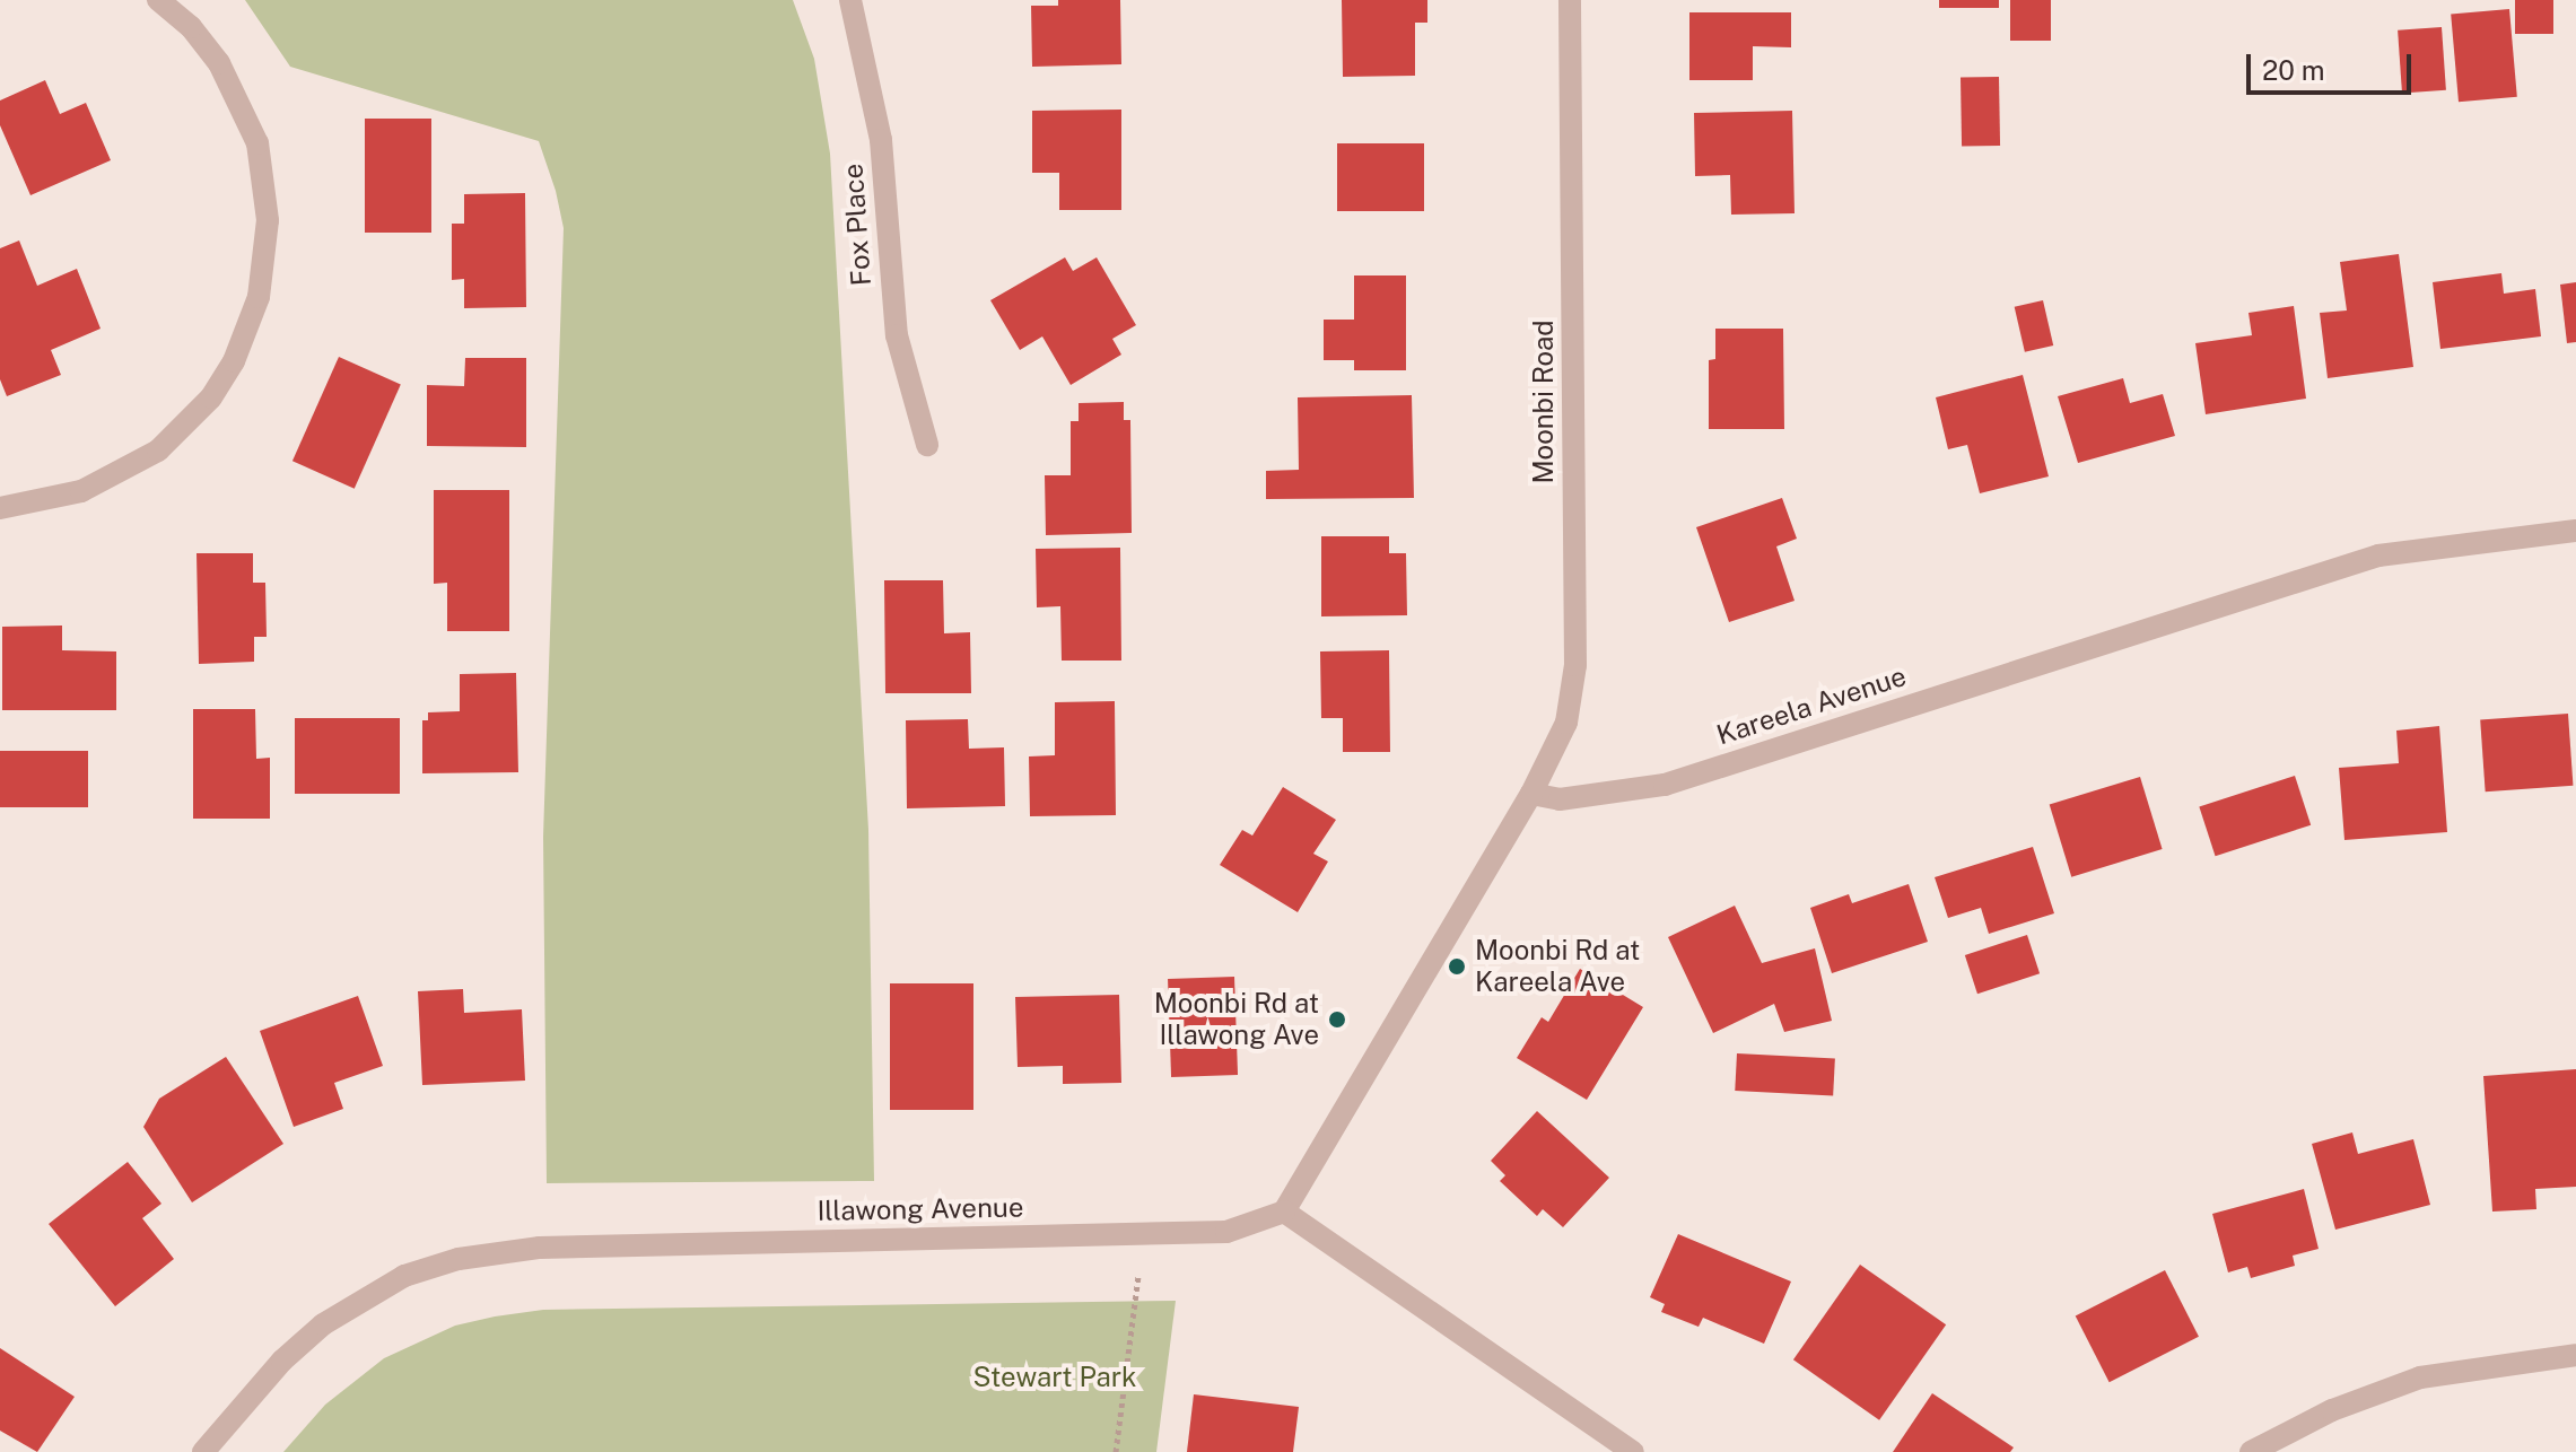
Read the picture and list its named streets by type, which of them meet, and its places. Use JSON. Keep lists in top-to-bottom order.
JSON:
{
  "streets": {
    "street": [
      "Fox Place",
      "Moonbi Road",
      "Kareela Avenue",
      "Illawong Avenue"
    ]
  },
  "crossings": [
    ["Moonbi Road", "Kareela Avenue"]
  ],
  "parks": ["Stewart Park"],
  "places": ["Moonbi Rd at Kareela Ave", "Moonbi Rd at Illawong Ave"],
  "scale_bar": "20 m"
}
